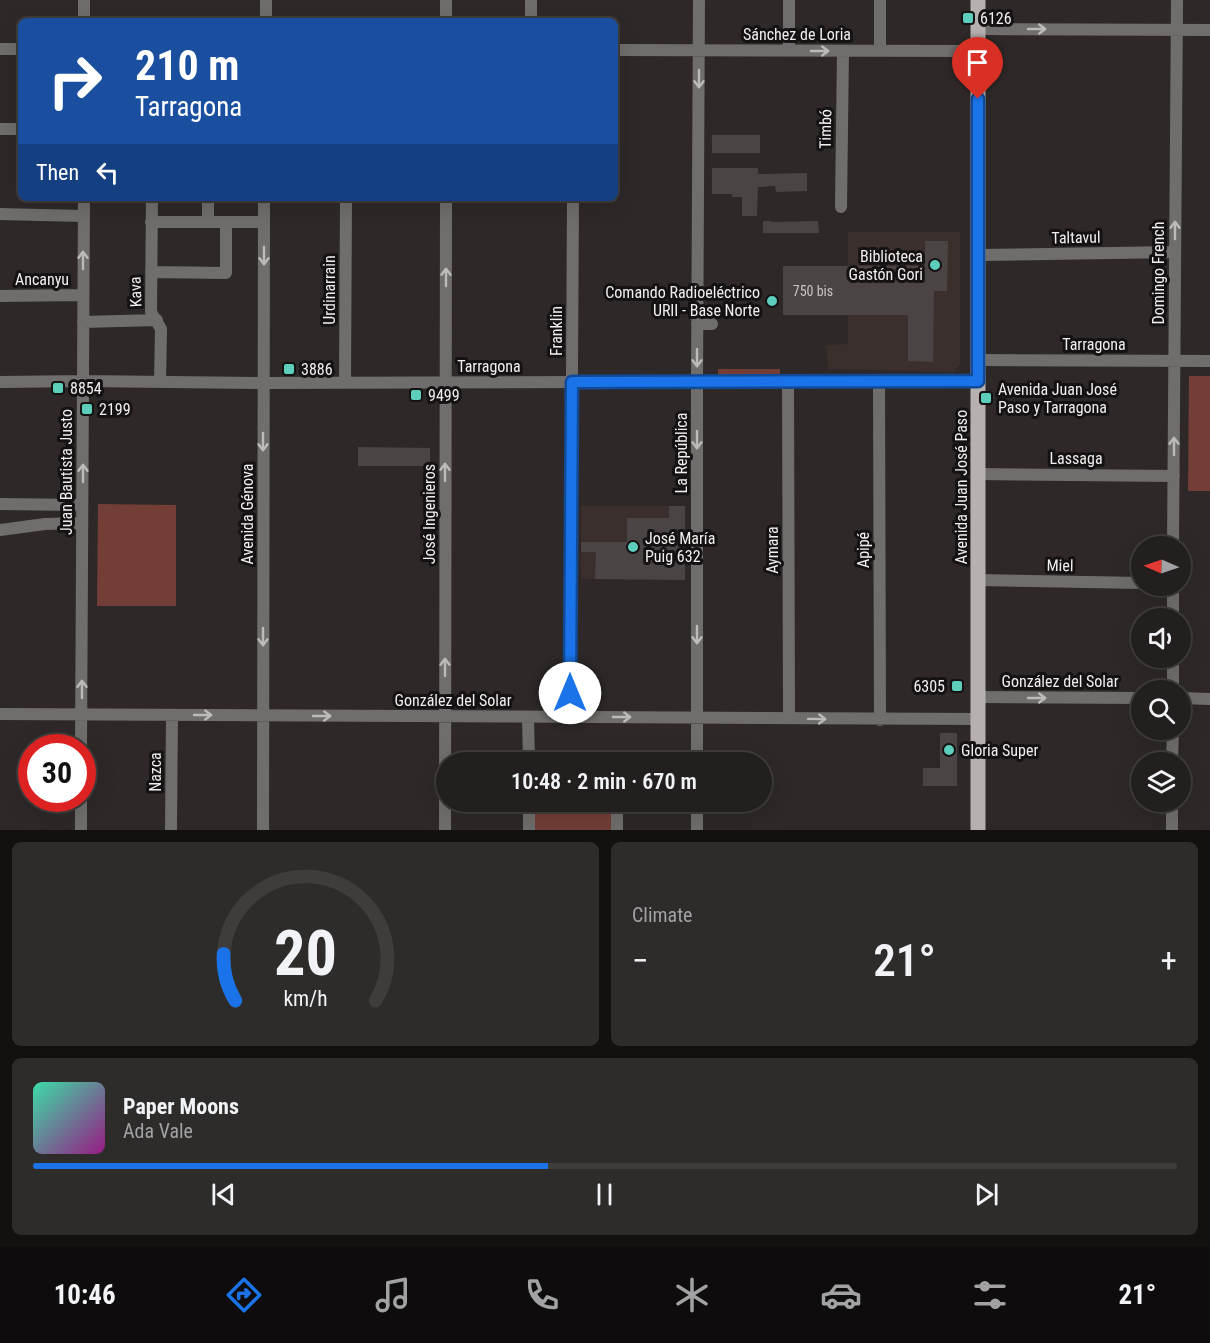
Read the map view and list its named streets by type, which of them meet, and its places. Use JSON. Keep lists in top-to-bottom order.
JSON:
{
  "streets": {
    "main road": ["Avenida Juan José Paso"],
    "street": [
      "Sánchez de Loria",
      "Timbó",
      "Taltavul",
      "Domingo French",
      "Ancanyu",
      "Urdinarrain",
      "Kava",
      "Franklin",
      "Tarragona",
      "La República",
      "Lassaga",
      "Juan Bautista Justo",
      "Avenida Génova",
      "José Ingenieros",
      "Aymara",
      "Apipé",
      "Miel",
      "González del Solar",
      "Nazca"
    ]
  },
  "crossings": [
    ["Sánchez de Loria", "Timbó"],
    ["Sánchez de Loria", "La República"],
    ["Sánchez de Loria", "Avenida Juan José Paso"],
    ["Taltavul", "Domingo French"],
    ["Taltavul", "Avenida Juan José Paso"],
    ["Domingo French", "Tarragona"],
    ["Domingo French", "Lassaga"],
    ["Ancanyu", "Juan Bautista Justo"],
    ["Urdinarrain", "Tarragona"],
    ["Kava", "Tarragona"],
    ["Franklin", "Tarragona"],
    ["Franklin", "González del Solar"],
    ["Tarragona", "La República"],
    ["Tarragona", "Juan Bautista Justo"],
    ["Tarragona", "Avenida Juan José Paso"],
    ["Tarragona", "Avenida Génova"],
    ["Tarragona", "José Ingenieros"],
    ["Tarragona", "Aymara"],
    ["Tarragona", "Apipé"],
    ["La República", "González del Solar"],
    ["Lassaga", "Avenida Juan José Paso"],
    ["Juan Bautista Justo", "González del Solar"],
    ["Avenida Juan José Paso", "Miel"],
    ["Avenida Juan José Paso", "González del Solar"],
    ["Avenida Génova", "González del Solar"],
    ["José Ingenieros", "González del Solar"],
    ["Aymara", "González del Solar"],
    ["Apipé", "González del Solar"],
    ["González del Solar", "Nazca"]
  ],
  "one_way": [
    "Domingo French",
    "La República",
    "Juan Bautista Justo",
    "Avenida Génova",
    "José Ingenieros",
    "González del Solar"
  ],
  "places": {
    "transit": [
      "6126",
      "3886",
      "8854",
      "9499",
      "Avenida Juan José Paso y Tarragona",
      "2199",
      "6305"
    ],
    "other": [
      "Biblioteca Gastón Gori",
      "Comando Radioeléctrico URII - Base Norte",
      "José María Puig 632",
      "Gloria Super"
    ]
  },
  "house_numbers": ["750 bis"],
  "north": "left",
  "page": {
    "turn": ["210 m", "Tarragona"],
    "then": "Then",
    "limit": "30",
    "trip": "10:48 · 2 min · 670 m",
    "tile": "Climate",
    "heat": ["−", "21°", "+"],
    "song": ["Paper Moons", "Ada Vale"],
    "tabs": ["10:46", "21°"],
    "gauge": ["20", "km/h"]
  }
}
